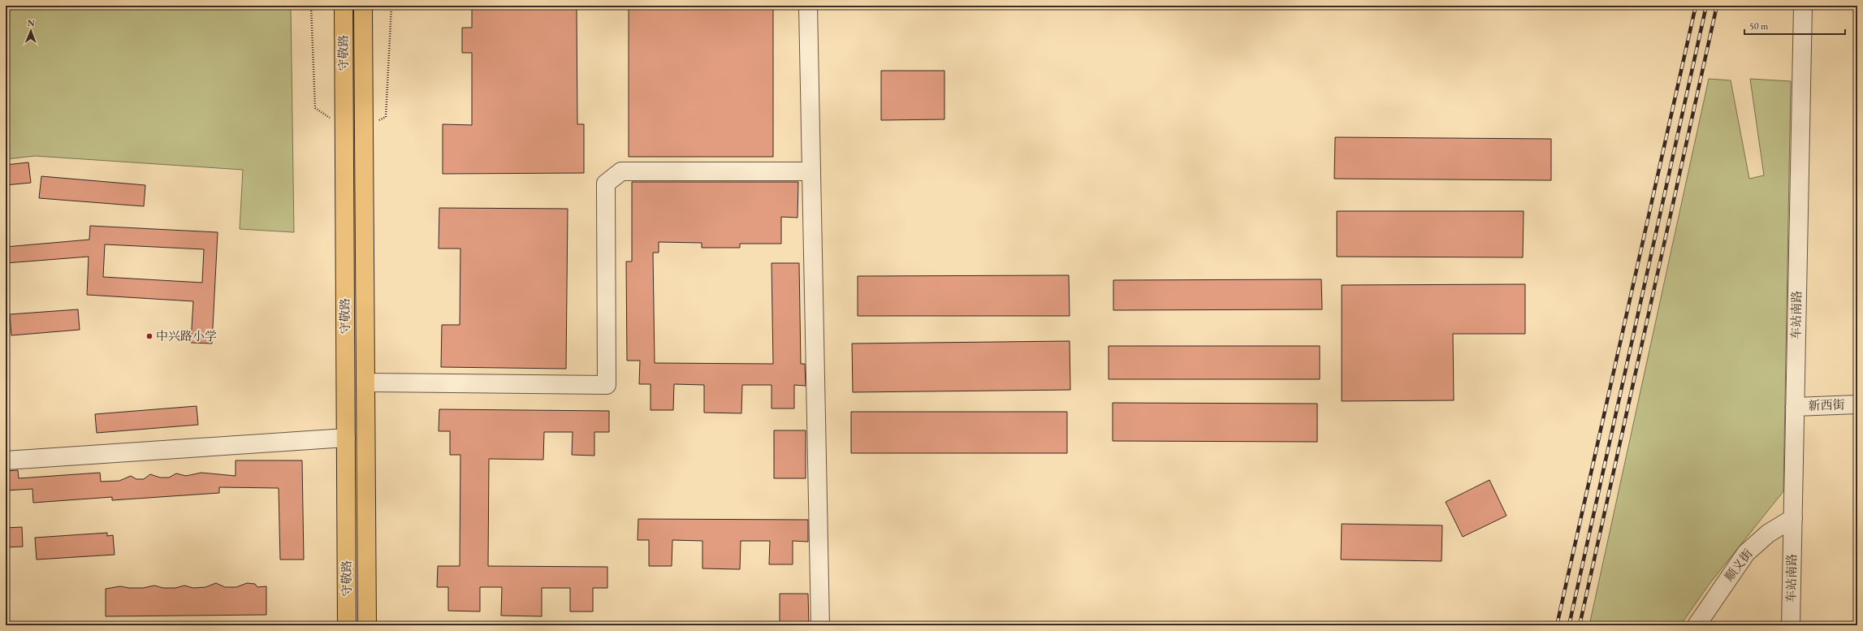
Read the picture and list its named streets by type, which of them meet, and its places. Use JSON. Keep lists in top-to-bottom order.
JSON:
{
  "streets": {
    "main road": ["守敬路"],
    "street": ["车站南路", "新西街", "顺义街"]
  },
  "crossings": [
    ["车站南路", "新西街"],
    ["车站南路", "顺义街"]
  ],
  "places": ["中兴路小学"],
  "scale_bar": "50 m",
  "north": "top"
}
